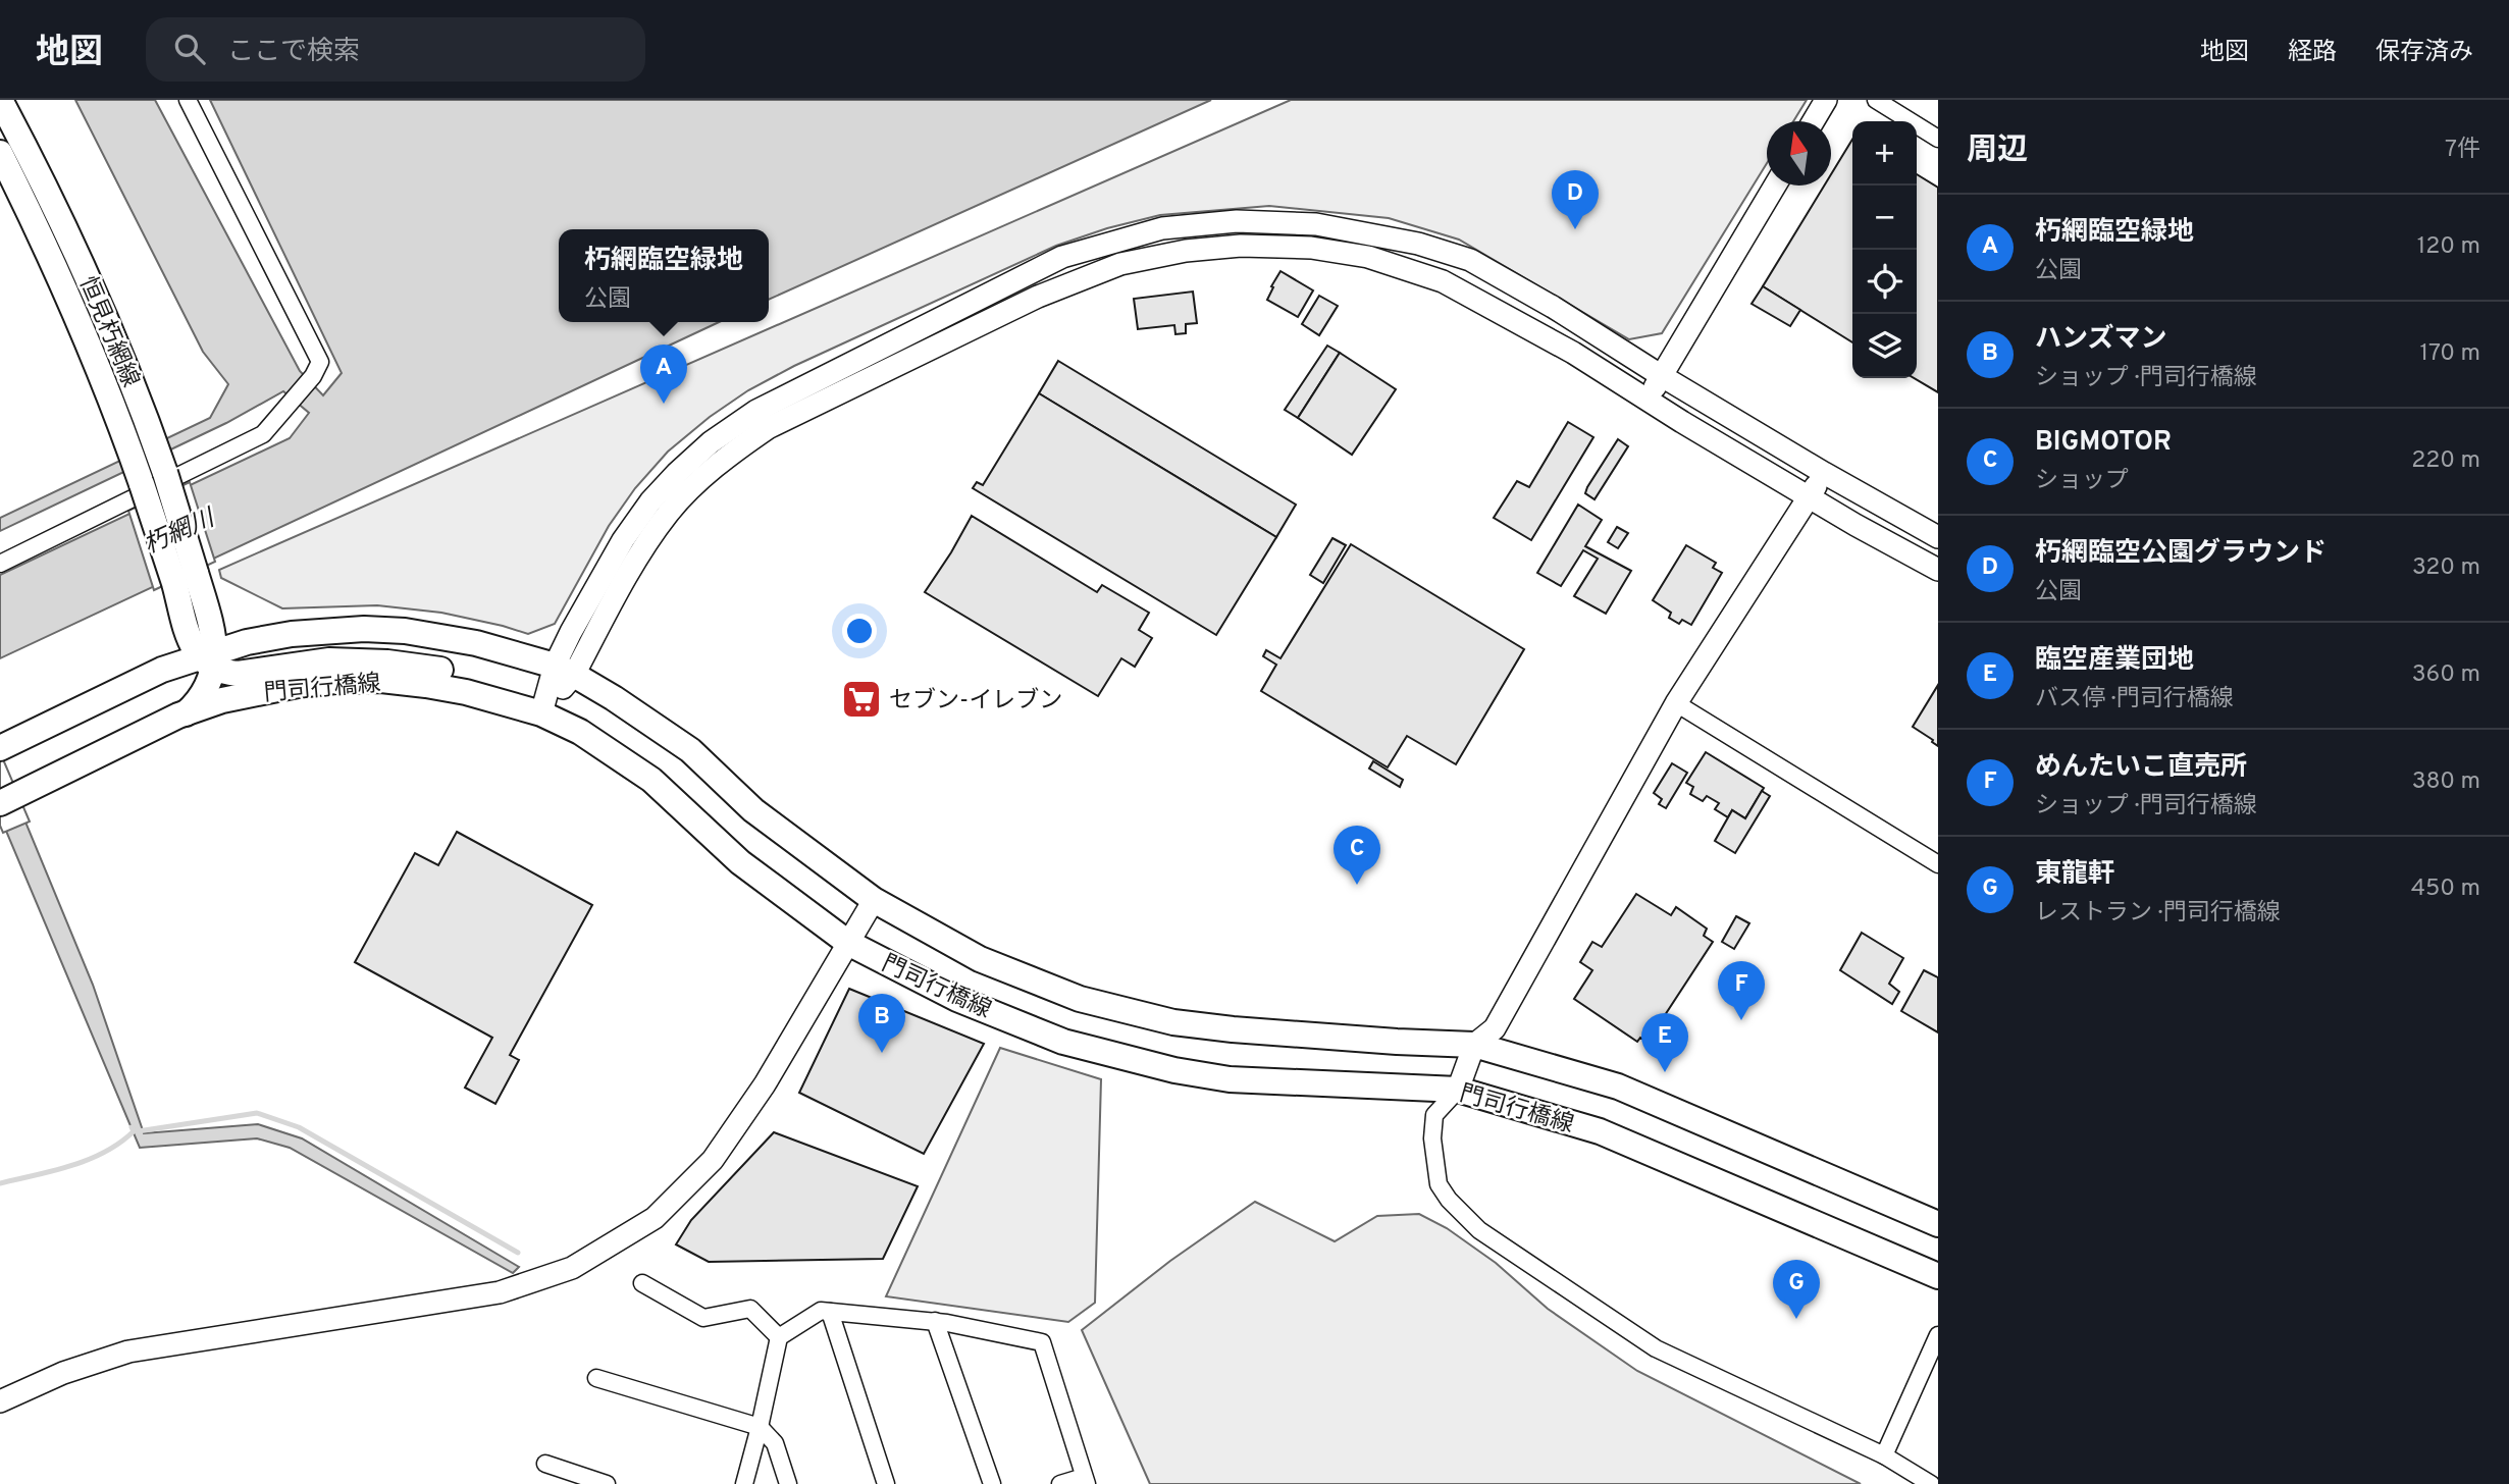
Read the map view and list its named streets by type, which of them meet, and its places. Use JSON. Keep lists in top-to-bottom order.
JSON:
{
  "streets": {
    "main road": ["恒見朽網線", "門司行橋線"]
  },
  "water": ["朽網川"],
  "places": {
    "supermarket": ["セブン-イレブン"]
  },
  "north": "top",
  "page": {
    "header": "地図",
    "search": "ここで検索",
    "nav": ["地図", "経路", "保存済み"],
    "heading": ["周辺", "7件"],
    "map_buttons": ["+", "−"],
    "pins": [
      "D",
      "A",
      "C",
      "F",
      "B",
      "E",
      "G"
    ],
    "list": [
      {
        "mark": "A",
        "name": "朽網臨空緑地",
        "note": "公園",
        "value": "120 m"
      },
      {
        "mark": "B",
        "name": "ハンズマン",
        "note": "ショップ · 門司行橋線",
        "value": "170 m"
      },
      {
        "mark": "C",
        "name": "BIGMOTOR",
        "note": "ショップ",
        "value": "220 m"
      },
      {
        "mark": "D",
        "name": "朽網臨空公園グラウンド",
        "note": "公園",
        "value": "320 m"
      },
      {
        "mark": "E",
        "name": "臨空産業団地",
        "note": "バス停 · 門司行橋線",
        "value": "360 m"
      },
      {
        "mark": "F",
        "name": "めんたいこ直売所",
        "note": "ショップ · 門司行橋線",
        "value": "380 m"
      },
      {
        "mark": "G",
        "name": "東龍軒",
        "note": "レストラン · 門司行橋線",
        "value": "450 m"
      }
    ],
    "popup": ["朽網臨空緑地", "公園"]
  }
}
